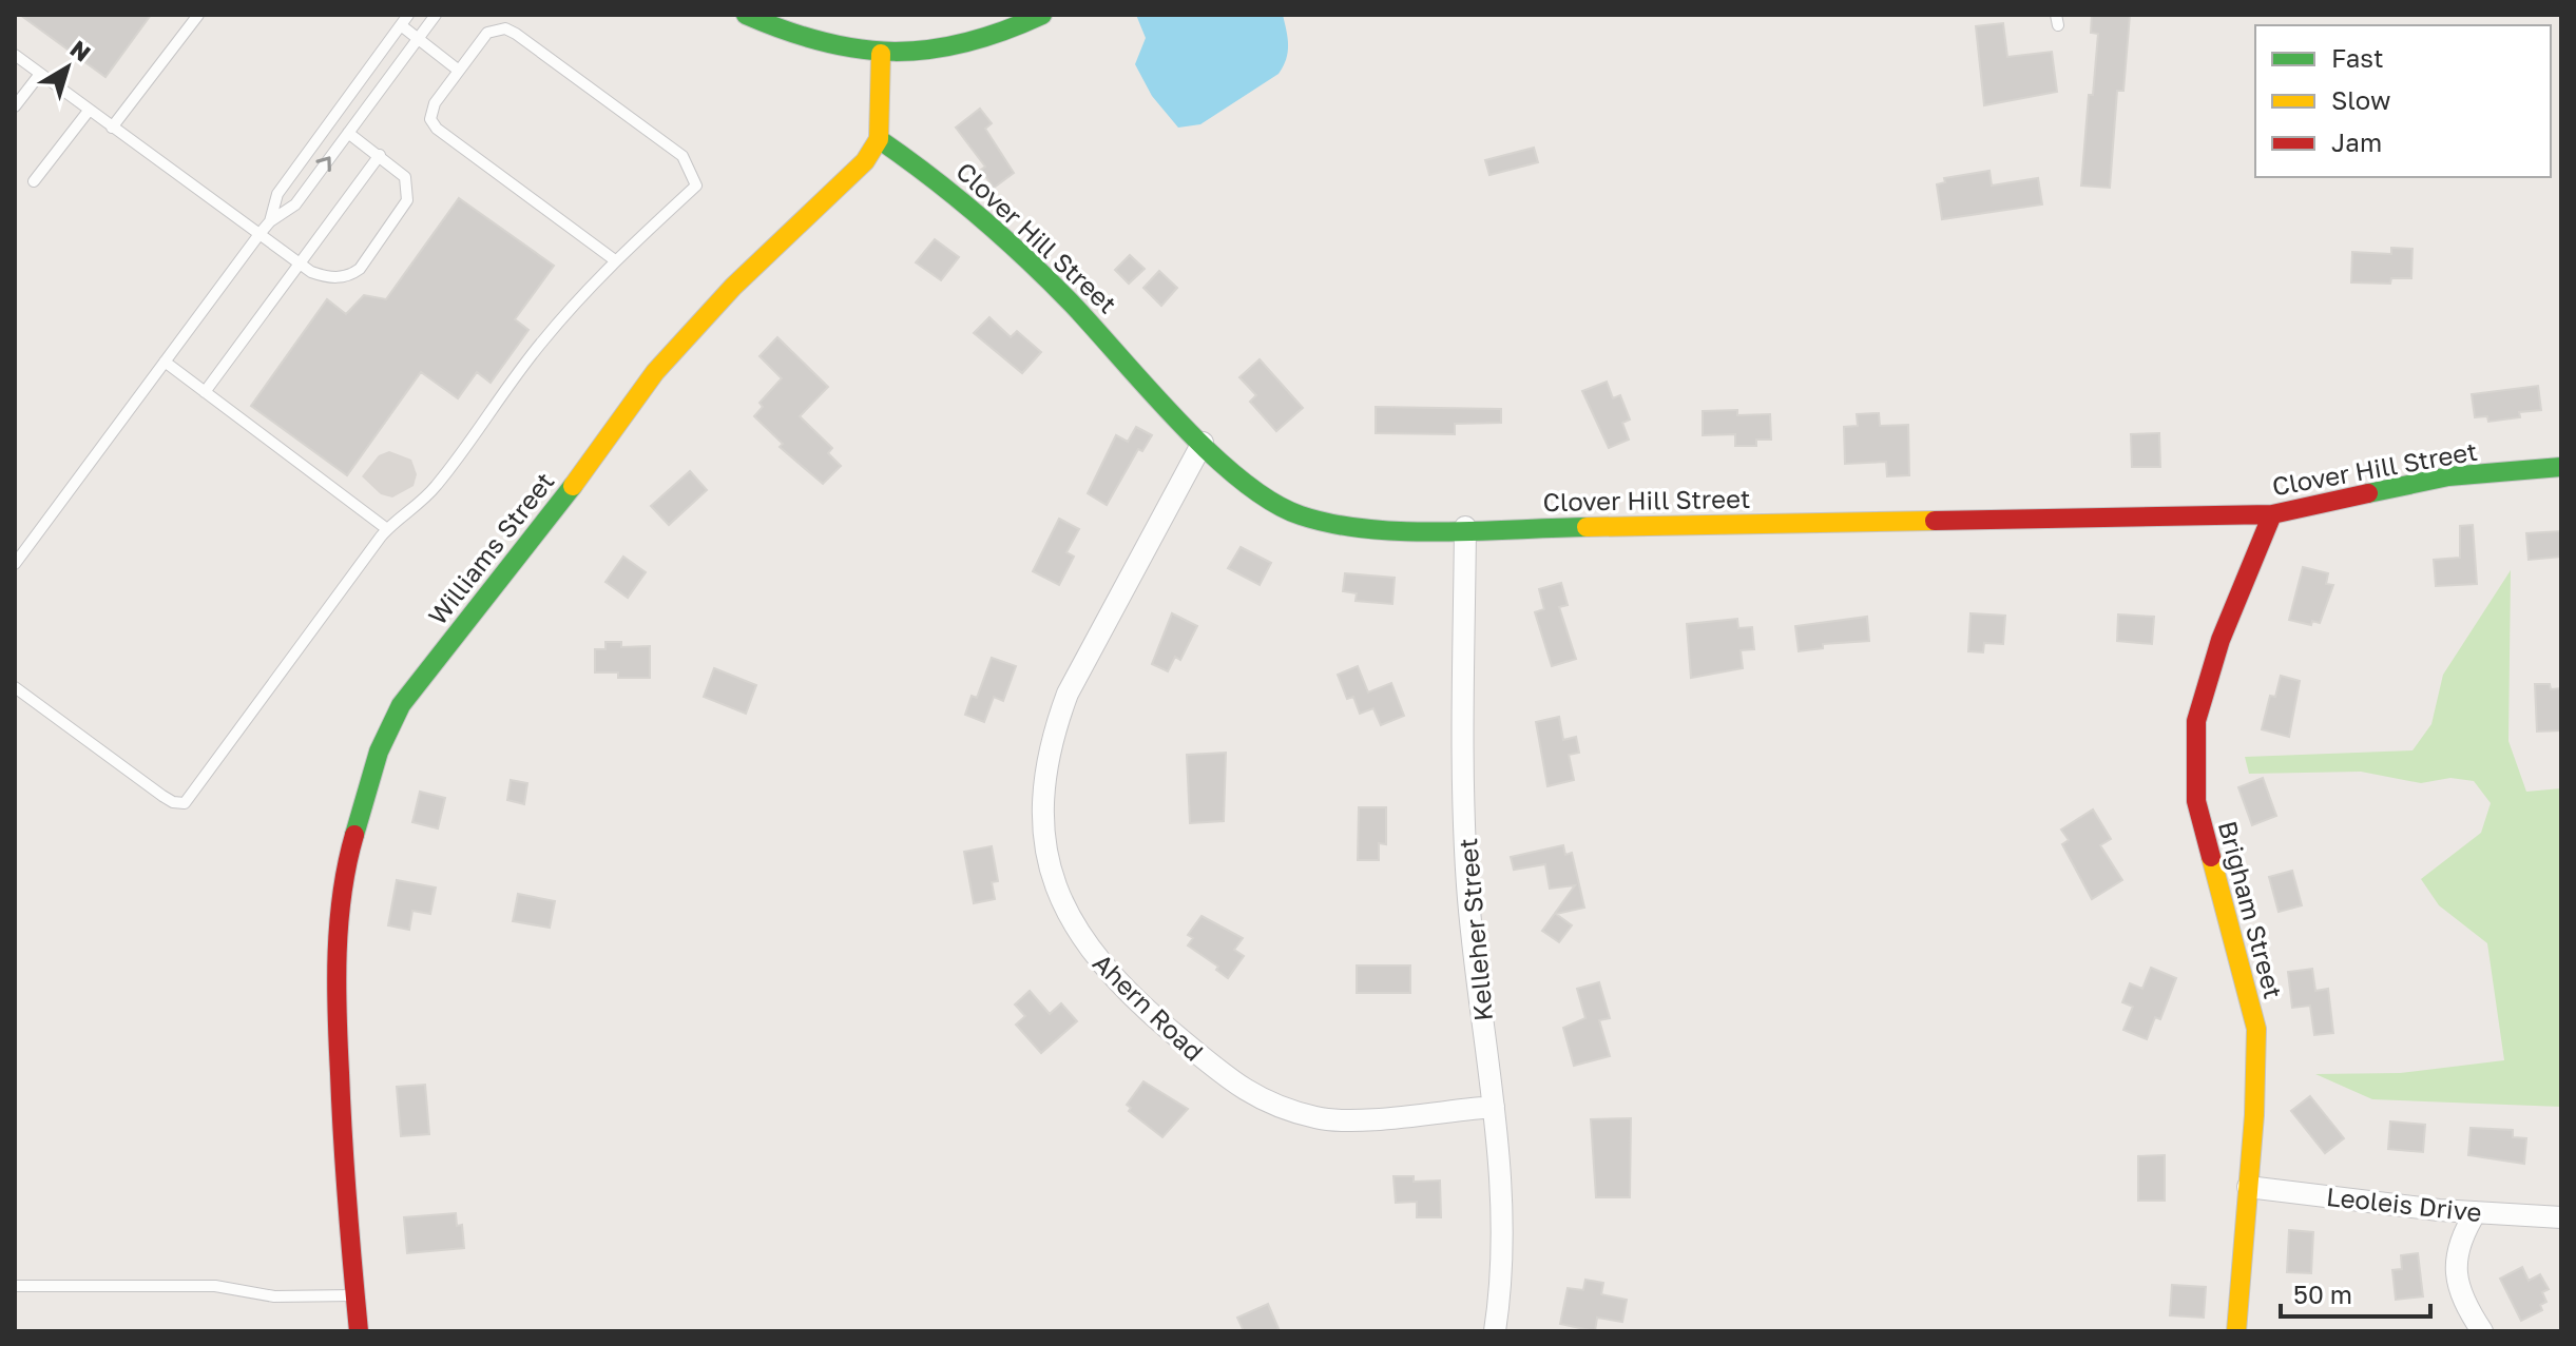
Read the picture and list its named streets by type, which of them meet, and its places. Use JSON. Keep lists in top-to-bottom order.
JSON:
{
  "streets": {
    "street": [
      "Clover Hill Street",
      "Williams Street",
      "Brigham Street",
      "Kelleher Street",
      "Ahern Road",
      "Leoleis Drive"
    ]
  },
  "crossings": [
    ["Clover Hill Street", "Williams Street"],
    ["Clover Hill Street", "Brigham Street"],
    ["Clover Hill Street", "Kelleher Street"],
    ["Clover Hill Street", "Ahern Road"],
    ["Brigham Street", "Leoleis Drive"],
    ["Kelleher Street", "Ahern Road"]
  ],
  "legend": ["Fast", "Slow", "Jam"],
  "scale_bar": "50 m",
  "north": "top right"
}
